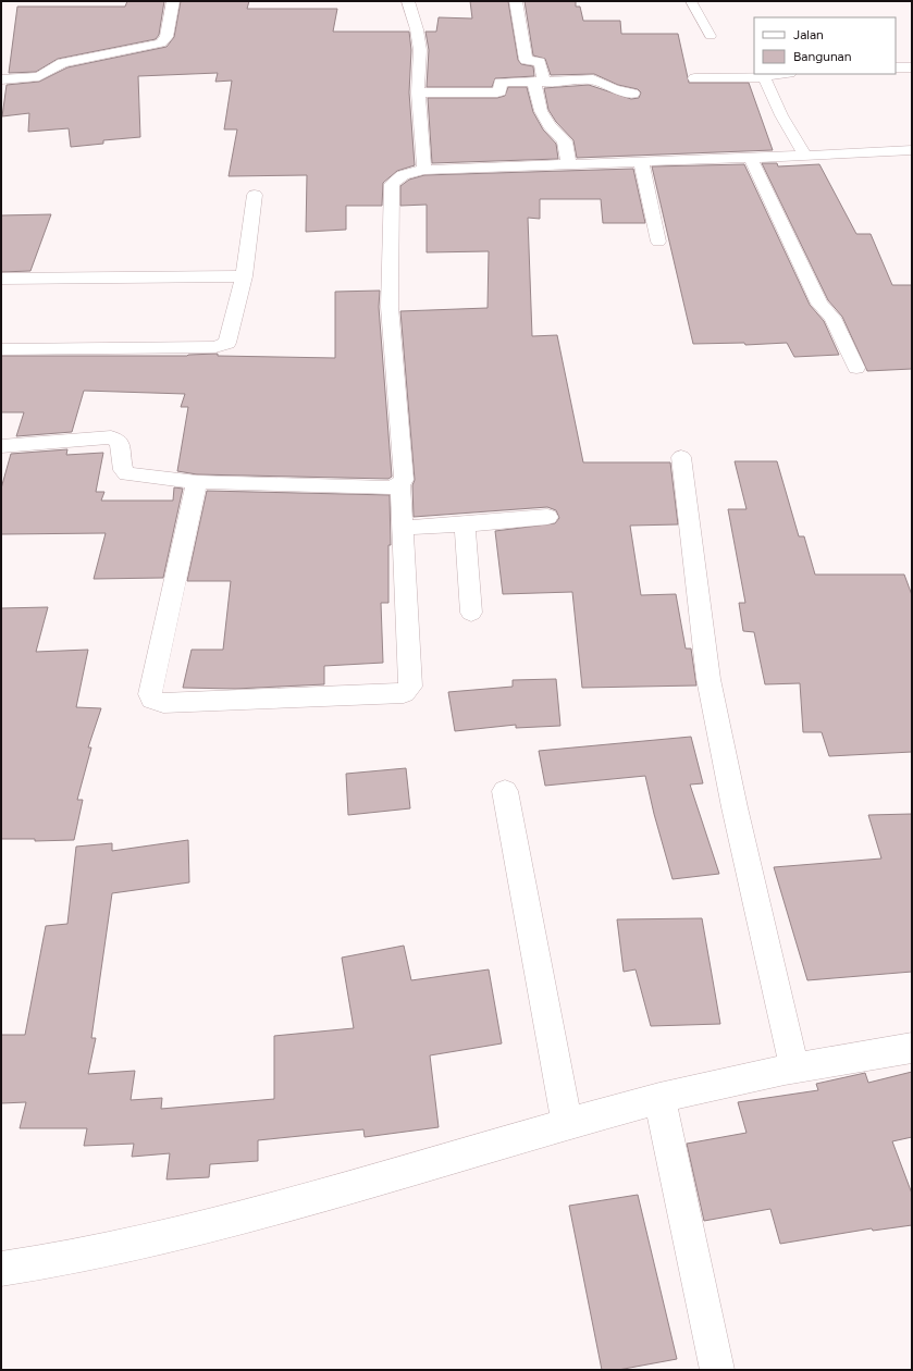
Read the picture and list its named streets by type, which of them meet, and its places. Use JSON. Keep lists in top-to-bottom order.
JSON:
{
  "legend": ["Jalan", "Bangunan"]
}
